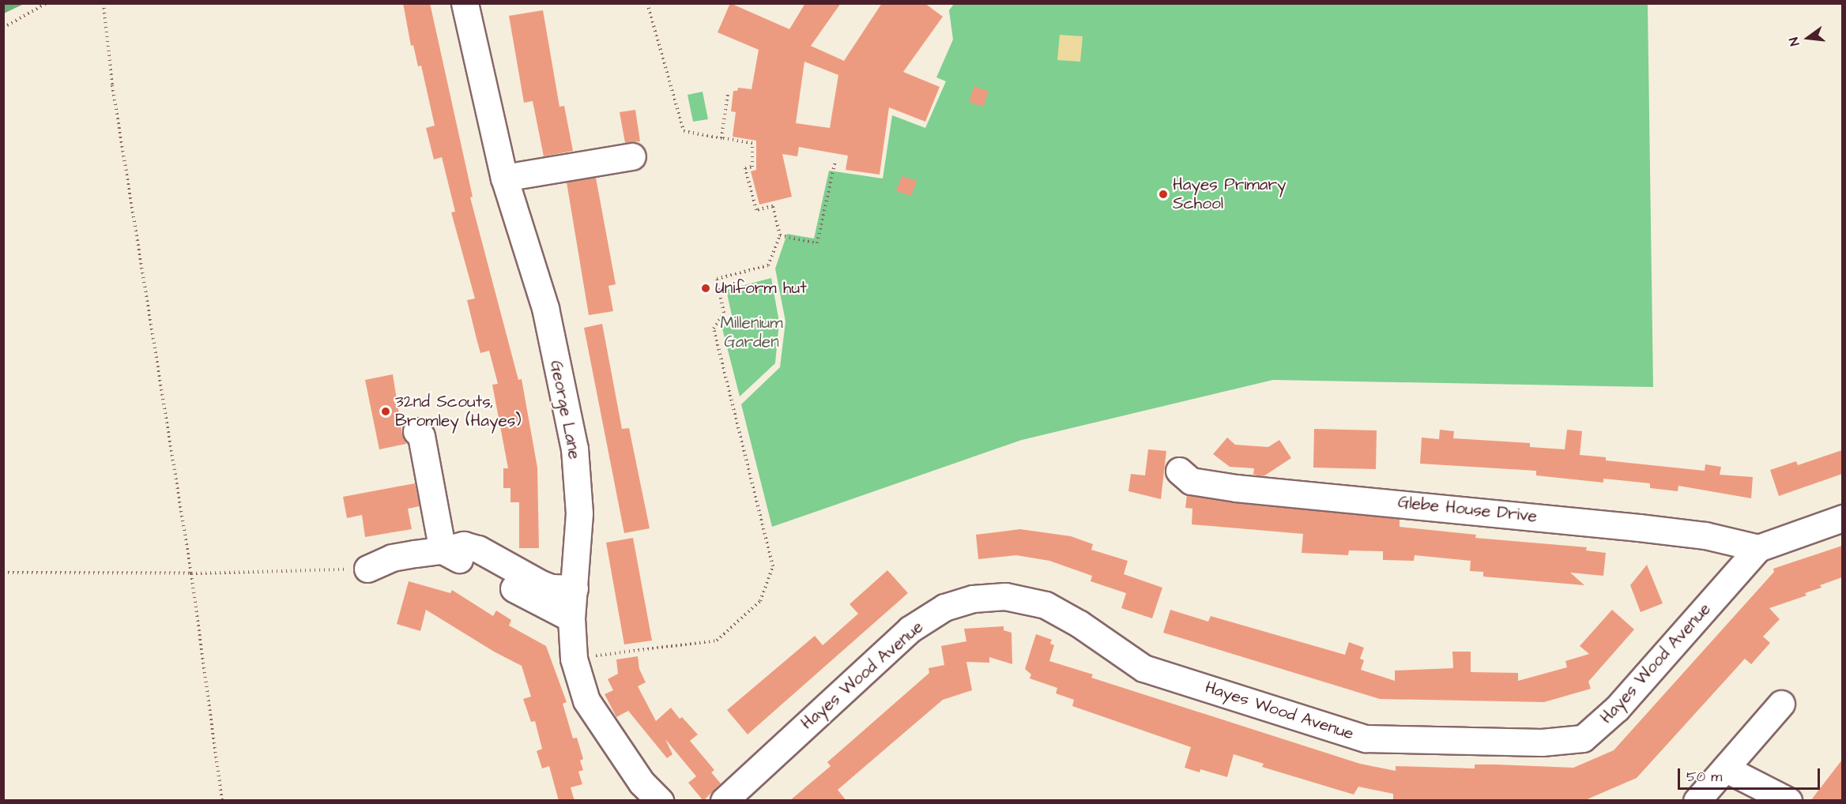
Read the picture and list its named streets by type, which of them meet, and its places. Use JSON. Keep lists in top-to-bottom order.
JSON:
{
  "streets": {
    "street": ["George Lane", "Glebe House Drive", "Hayes Wood Avenue"]
  },
  "crossings": [
    ["Glebe House Drive", "Hayes Wood Avenue"]
  ],
  "parks": ["Millenium Garden"],
  "places": ["Hayes Primary School", "Uniform hut", "32nd Scouts, Bromley (Hayes)"],
  "scale_bar": "50 m",
  "north": "left"
}
